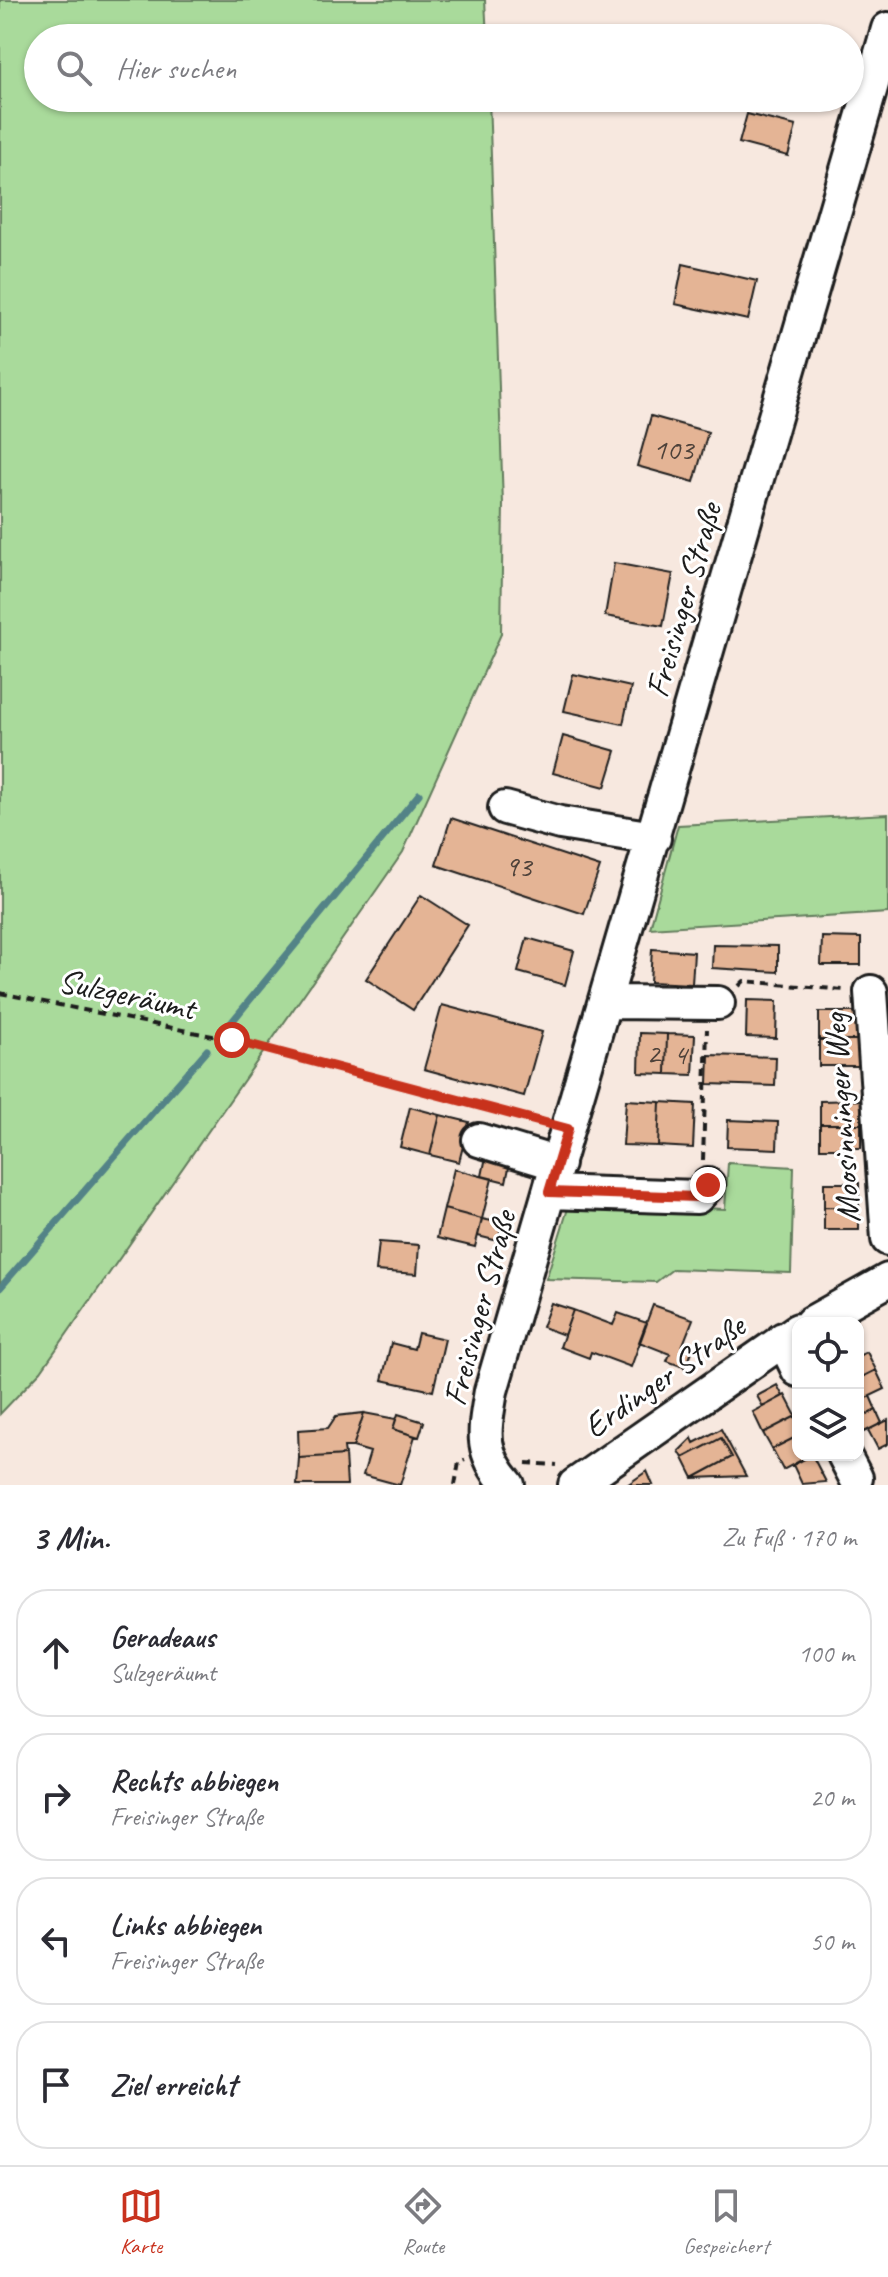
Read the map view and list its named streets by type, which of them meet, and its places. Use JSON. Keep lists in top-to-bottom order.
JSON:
{
  "streets": {
    "street": ["Freisinger Straße", "Moosinninger Weg", "Erdinger Straße"],
    "path": ["Sulzgeräumt"]
  },
  "crossings": [
    ["Freisinger Straße", "Sulzgeräumt"]
  ],
  "house_numbers": [
    "103",
    "93",
    "2",
    "4"
  ],
  "page": {
    "search": "Hier suchen",
    "heading": ["3 Min.", "Zu Fuß · 170 m"],
    "list": [
      ["Geradeaus", "Sulzgeräumt", "100 m"],
      ["Rechts abbiegen", "Freisinger Straße", "20 m"],
      ["Links abbiegen", "Freisinger Straße", "50 m"],
      "Ziel erreicht"
    ],
    "nav": ["Karte", "Route", "Gespeichert"]
  }
}
